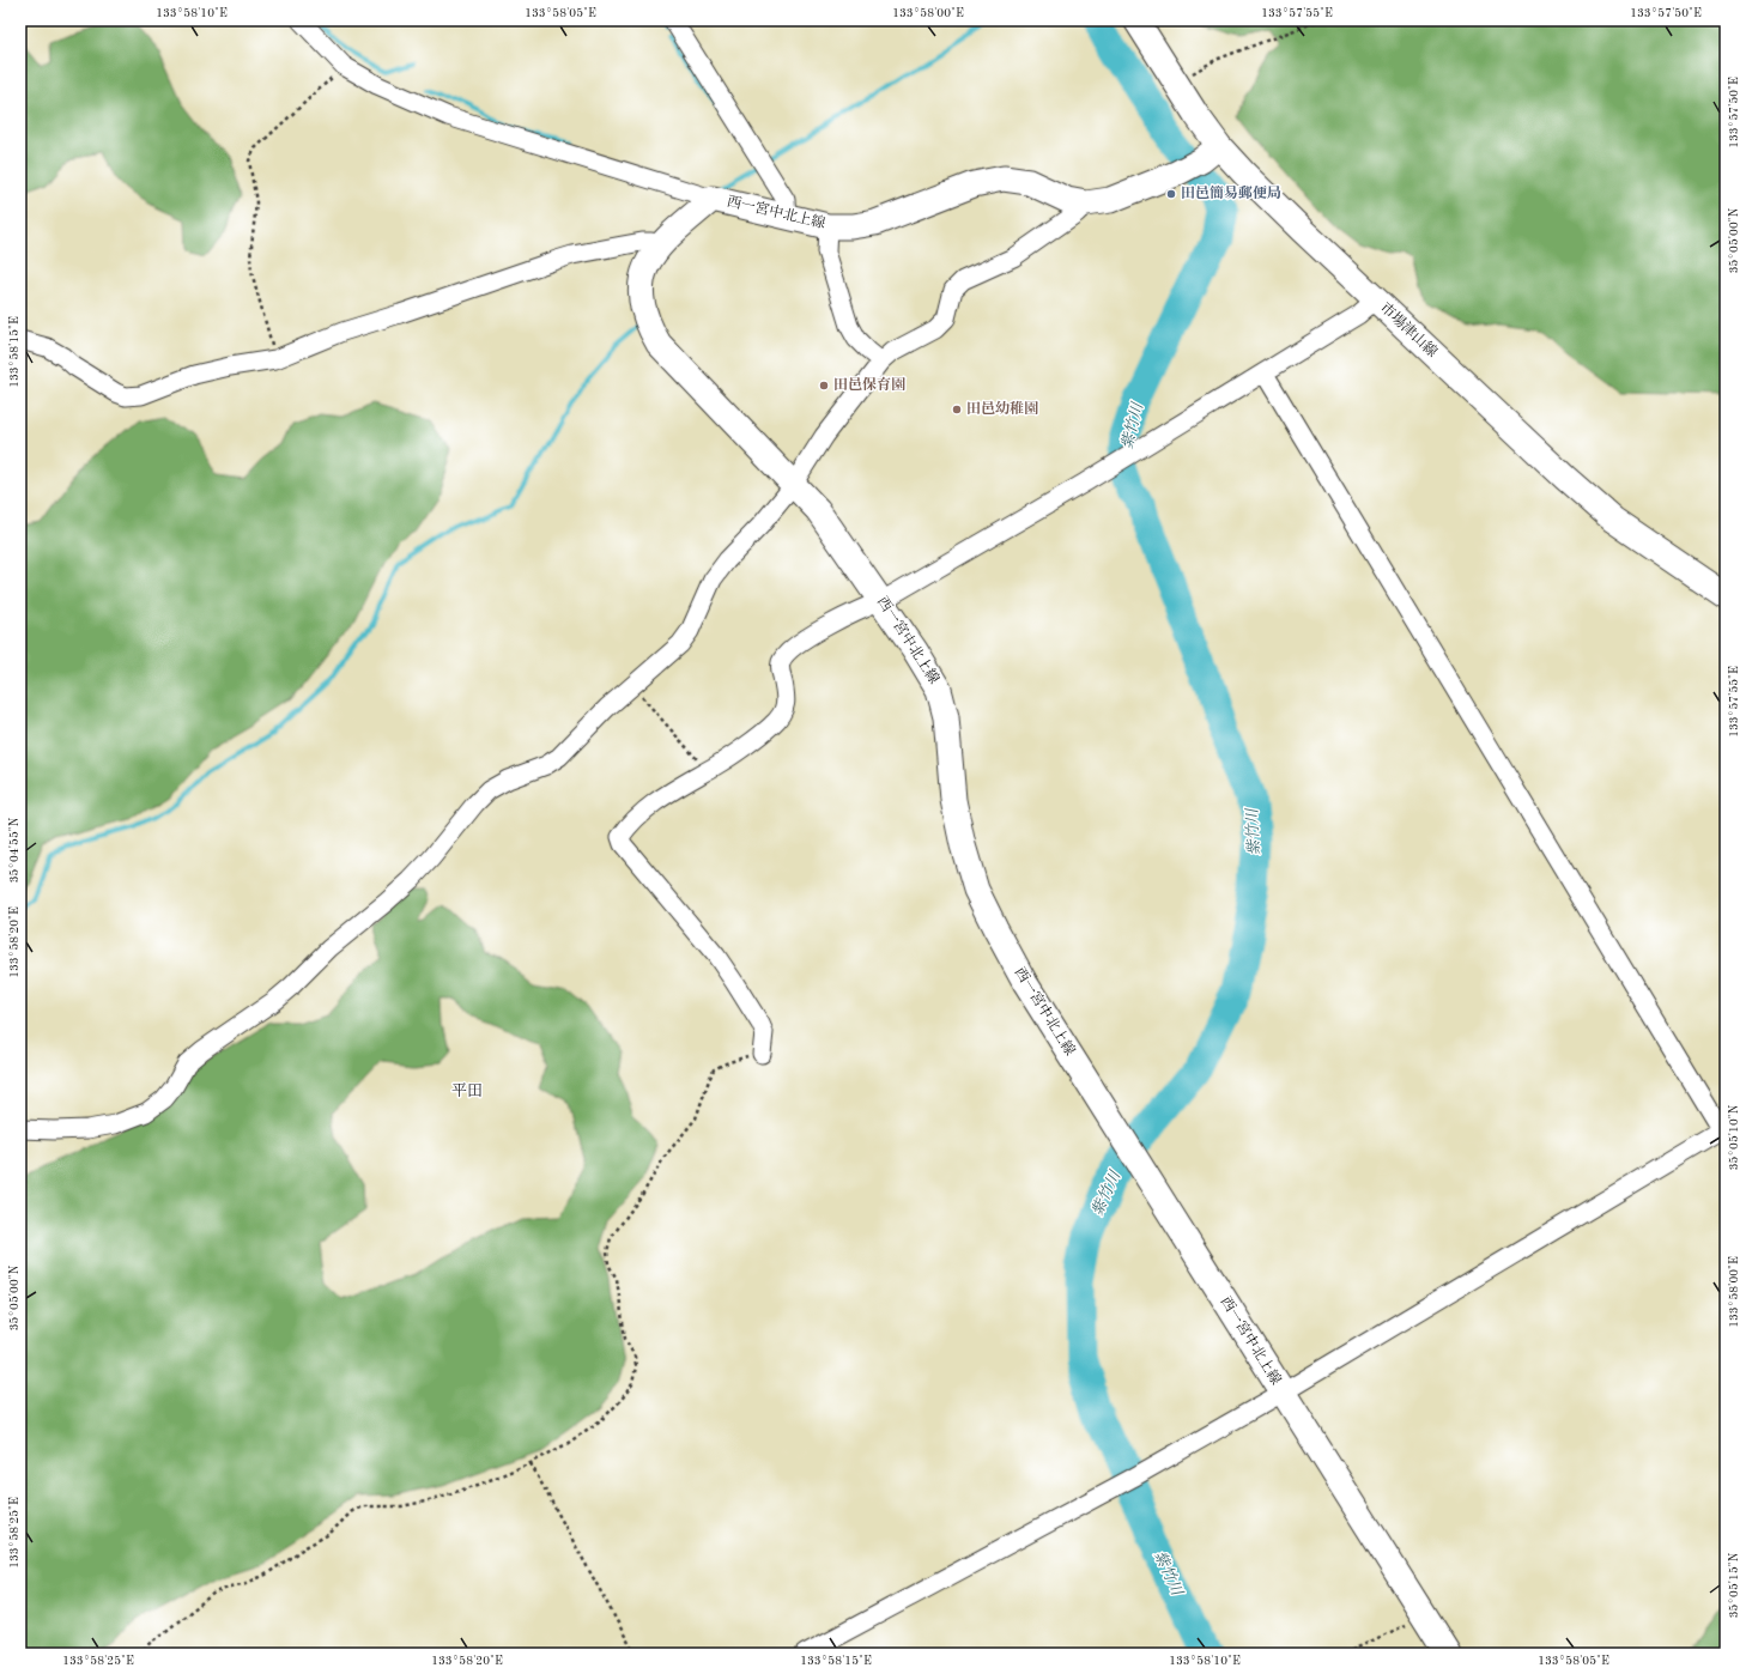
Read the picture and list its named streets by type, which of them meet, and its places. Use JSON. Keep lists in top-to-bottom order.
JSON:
{
  "streets": {
    "main road": ["西一宮中北上線", "市場津山線"]
  },
  "crossings": [
    ["西一宮中北上線", "市場津山線"]
  ],
  "districts": ["平田"],
  "water": ["紫竹川"],
  "places": ["田邑簡易郵便局", "田邑保育園", "田邑幼稚園"],
  "coordinates": [
    "133°58'10\"E",
    "133°58'05\"E",
    "133°58'00\"E",
    "133°57'55\"E",
    "133°57'50\"E",
    "35°05'00\"N",
    "133°58'15\"E",
    "35°04'55\"N",
    "133°58'20\"E",
    "35°05'10\"N",
    "133°58'25\"E",
    "35°05'15\"N"
  ]
}
